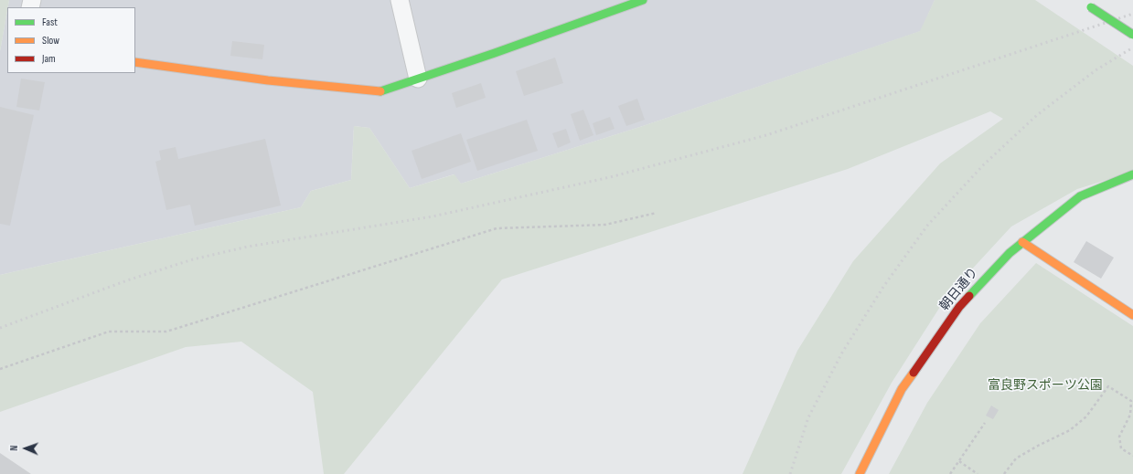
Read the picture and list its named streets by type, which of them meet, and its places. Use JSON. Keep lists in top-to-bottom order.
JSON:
{
  "streets": {
    "main road": ["朝日通り"]
  },
  "parks": ["富良野スポーツ公園"],
  "legend": ["Fast", "Slow", "Jam"],
  "north": "left"
}
